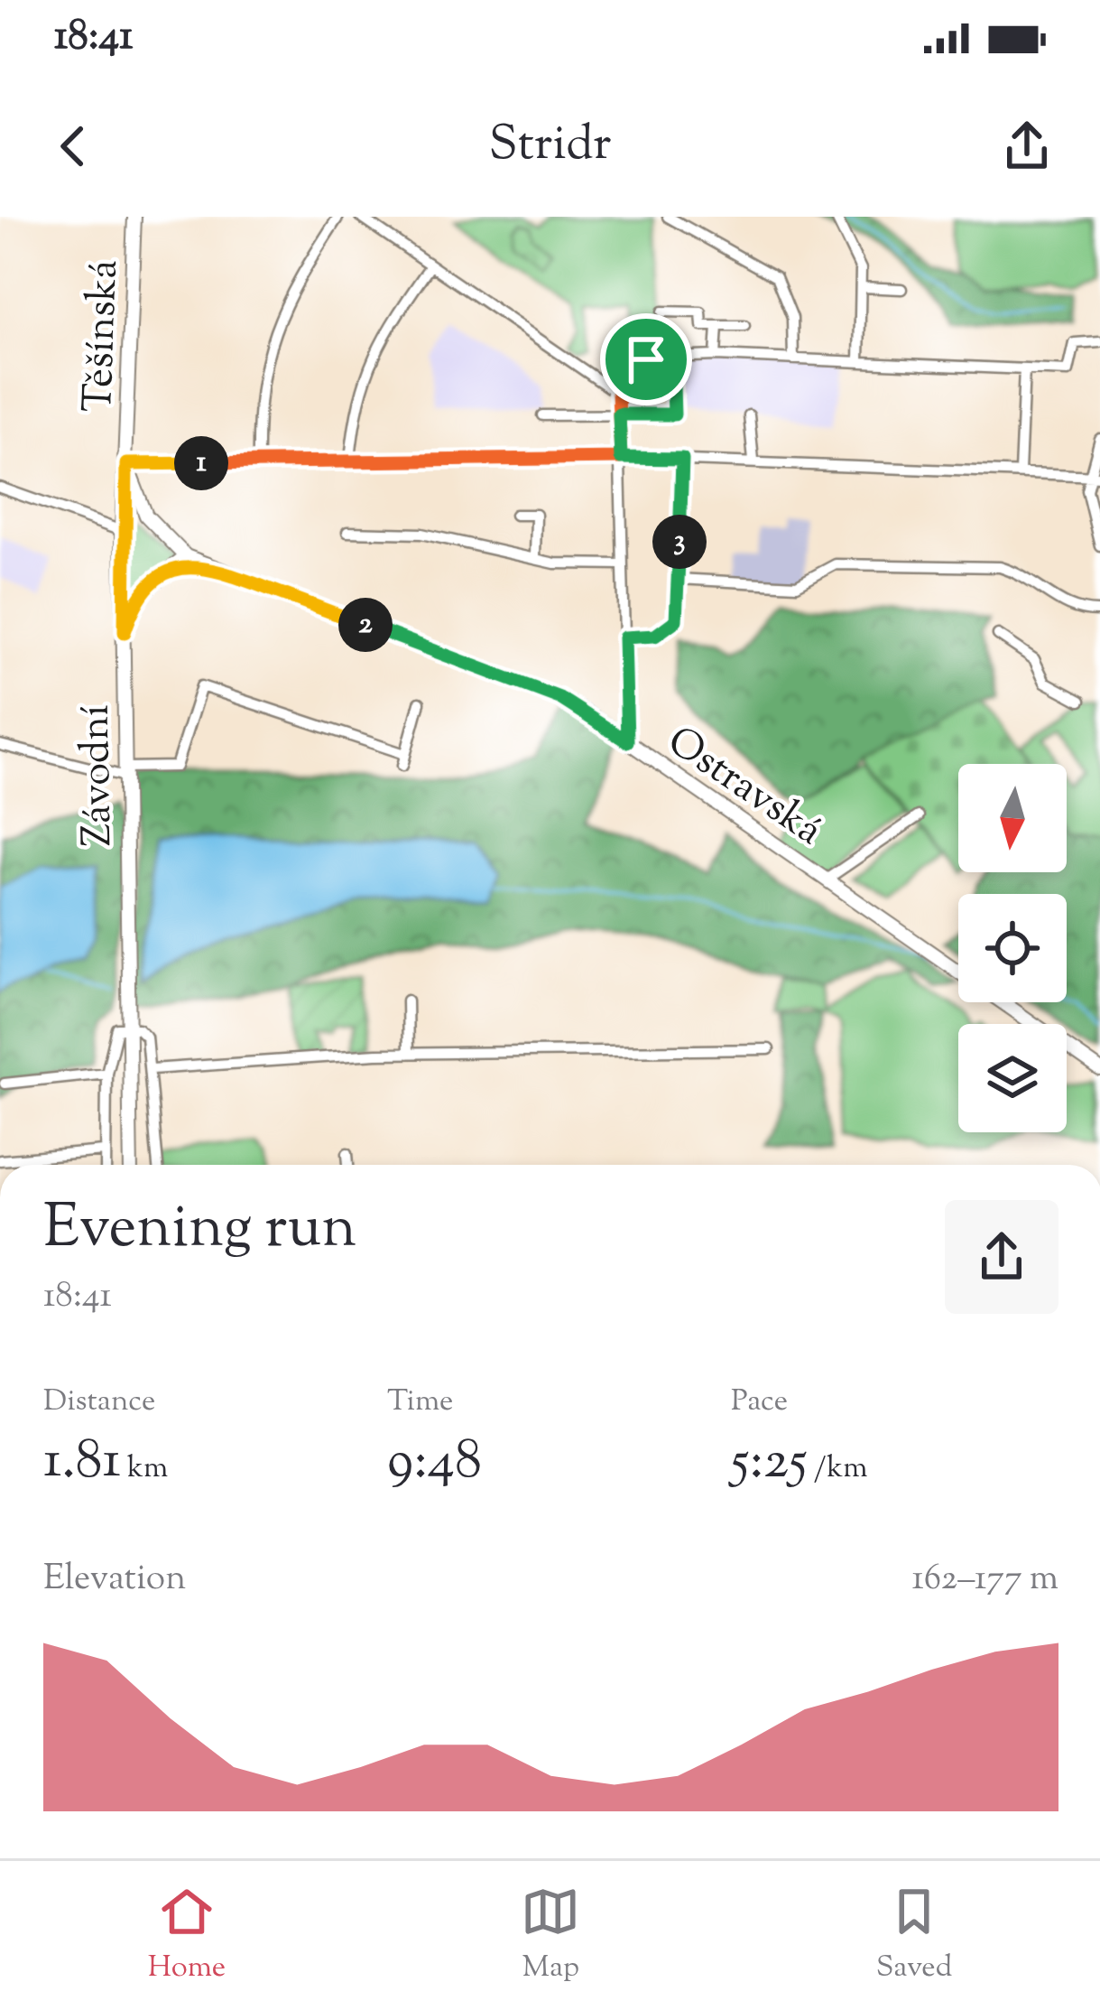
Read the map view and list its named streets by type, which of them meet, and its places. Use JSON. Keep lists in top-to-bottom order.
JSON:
{
  "streets": {
    "main road": ["Těšínská", "Závodní", "Ostravská"]
  },
  "crossings": [
    ["Těšínská", "Závodní"],
    ["Těšínská", "Ostravská"]
  ],
  "north": "bottom",
  "page": {
    "status": "18:41",
    "header": "Stridr",
    "pins": ["1", "3", "2"],
    "heading": ["Evening run", "18:41"],
    "stats": [
      ["Distance", "1.81 km"],
      ["Time", "9:48"],
      ["Pace", "5:25 /km"]
    ],
    "chart": ["Elevation", "162–177 m"],
    "tabs": ["Home", "Map", "Saved"]
  }
}
